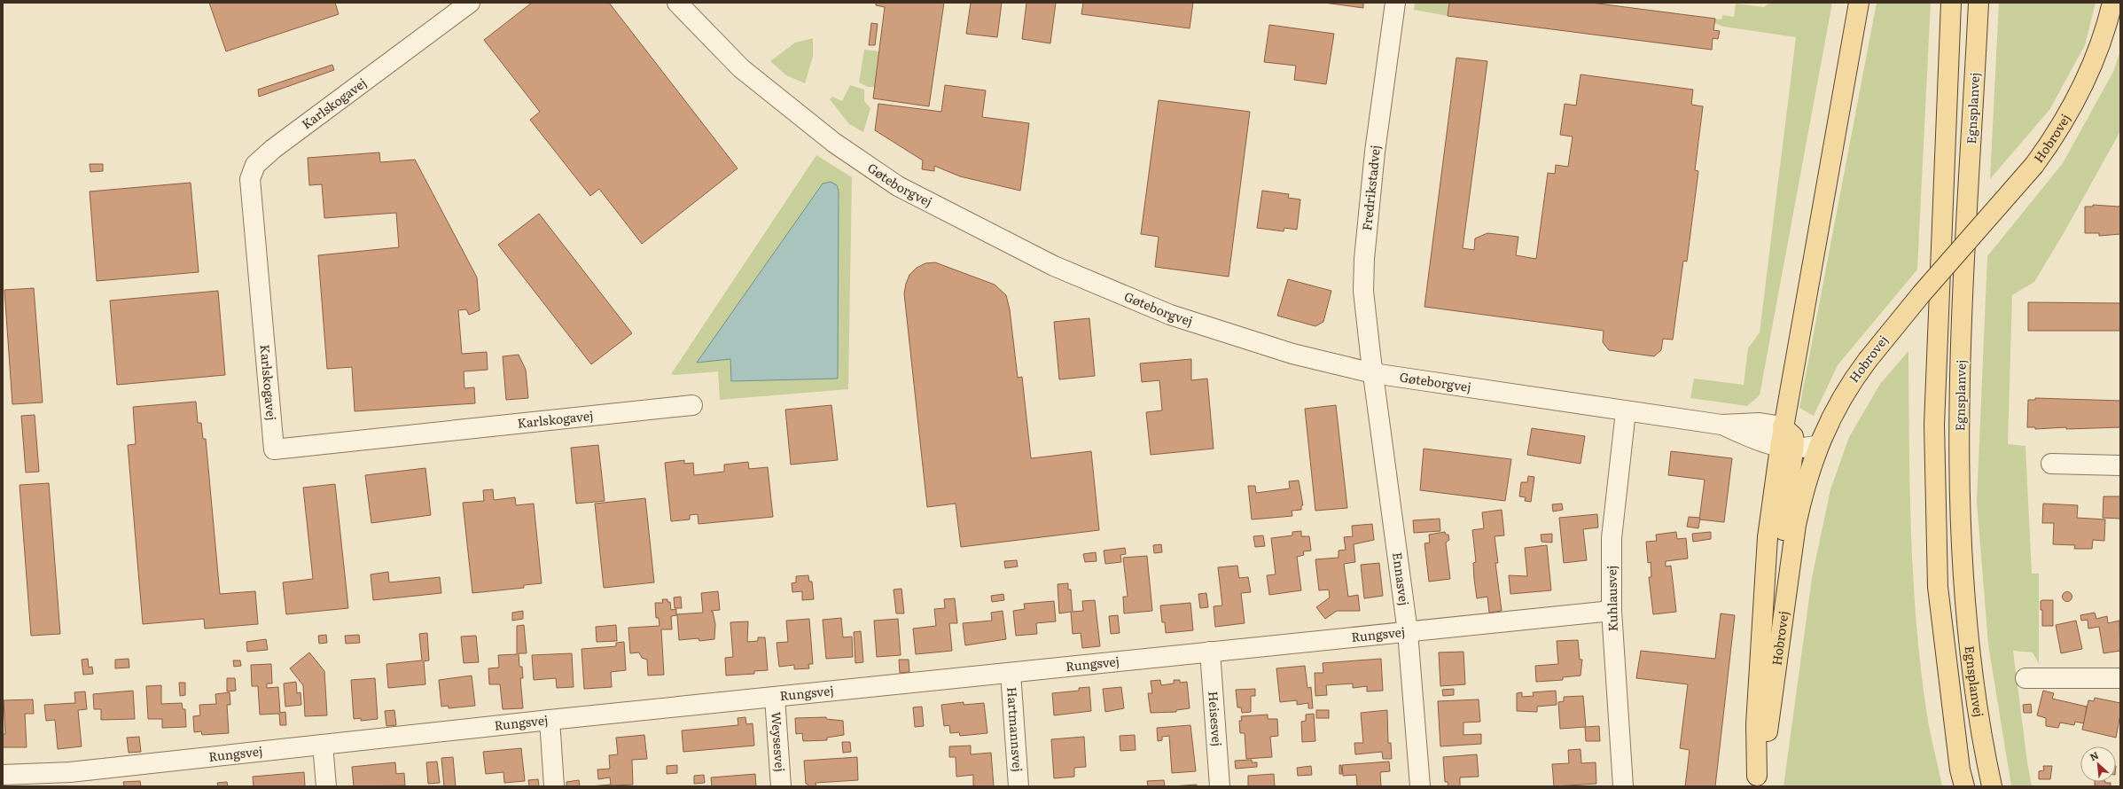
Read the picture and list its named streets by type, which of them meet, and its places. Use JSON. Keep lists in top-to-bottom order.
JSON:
{
  "streets": {
    "main road": ["Egnsplanvej", "Hobrovej"],
    "street": [
      "Karlskogavej",
      "Gøteborgvej",
      "Fredrikstadvej",
      "Ennasvej",
      "Kuhlausvej",
      "Rungsvej",
      "Heisesvej",
      "Hartmannsvej",
      "Weysesvej"
    ]
  },
  "crossings": [
    ["Hobrovej", "Gøteborgvej"],
    ["Gøteborgvej", "Fredrikstadvej"],
    ["Gøteborgvej", "Ennasvej"],
    ["Gøteborgvej", "Kuhlausvej"],
    ["Fredrikstadvej", "Ennasvej"],
    ["Ennasvej", "Rungsvej"],
    ["Kuhlausvej", "Rungsvej"],
    ["Rungsvej", "Heisesvej"],
    ["Rungsvej", "Hartmannsvej"],
    ["Rungsvej", "Weysesvej"]
  ],
  "north": "top left"
}
